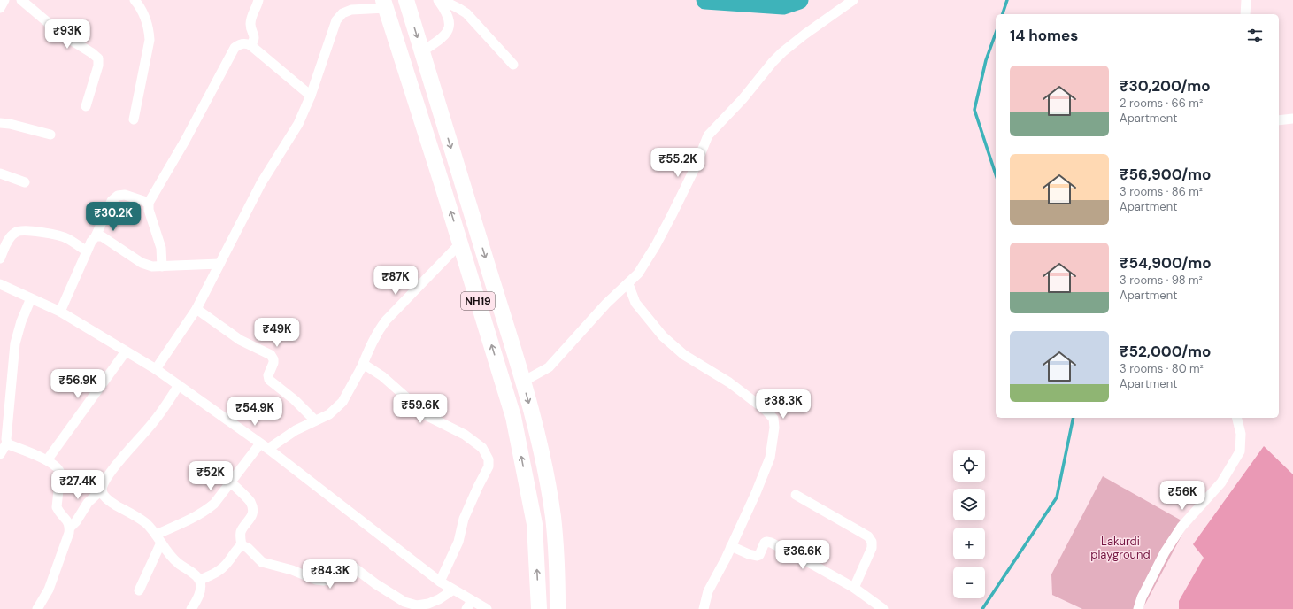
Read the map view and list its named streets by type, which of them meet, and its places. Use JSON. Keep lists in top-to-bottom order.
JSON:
{
  "streets": {
    "highway": ["NH19"]
  },
  "parks": ["Lakurdi playground"],
  "page": {
    "heading": "14 homes",
    "price": [
      "₹93K",
      "₹55.2K",
      "₹30.2K",
      "₹87K",
      "₹49K",
      "₹56.9K",
      "₹38.3K",
      "₹59.6K",
      "₹54.9K",
      "₹52K",
      "₹27.4K",
      "₹56K",
      "₹36.6K",
      "₹84.3K"
    ],
    "list": [
      {
        "name": "₹30,200/mo",
        "note": "2 rooms · 66 m² · Apartment"
      },
      {
        "name": "₹56,900/mo",
        "note": "3 rooms · 86 m² · Apartment"
      },
      {
        "name": "₹54,900/mo",
        "note": "3 rooms · 98 m² · Apartment"
      },
      {
        "name": "₹52,000/mo",
        "note": "3 rooms · 80 m² · Apartment"
      }
    ],
    "map_buttons": ["+", "−"]
  }
}
